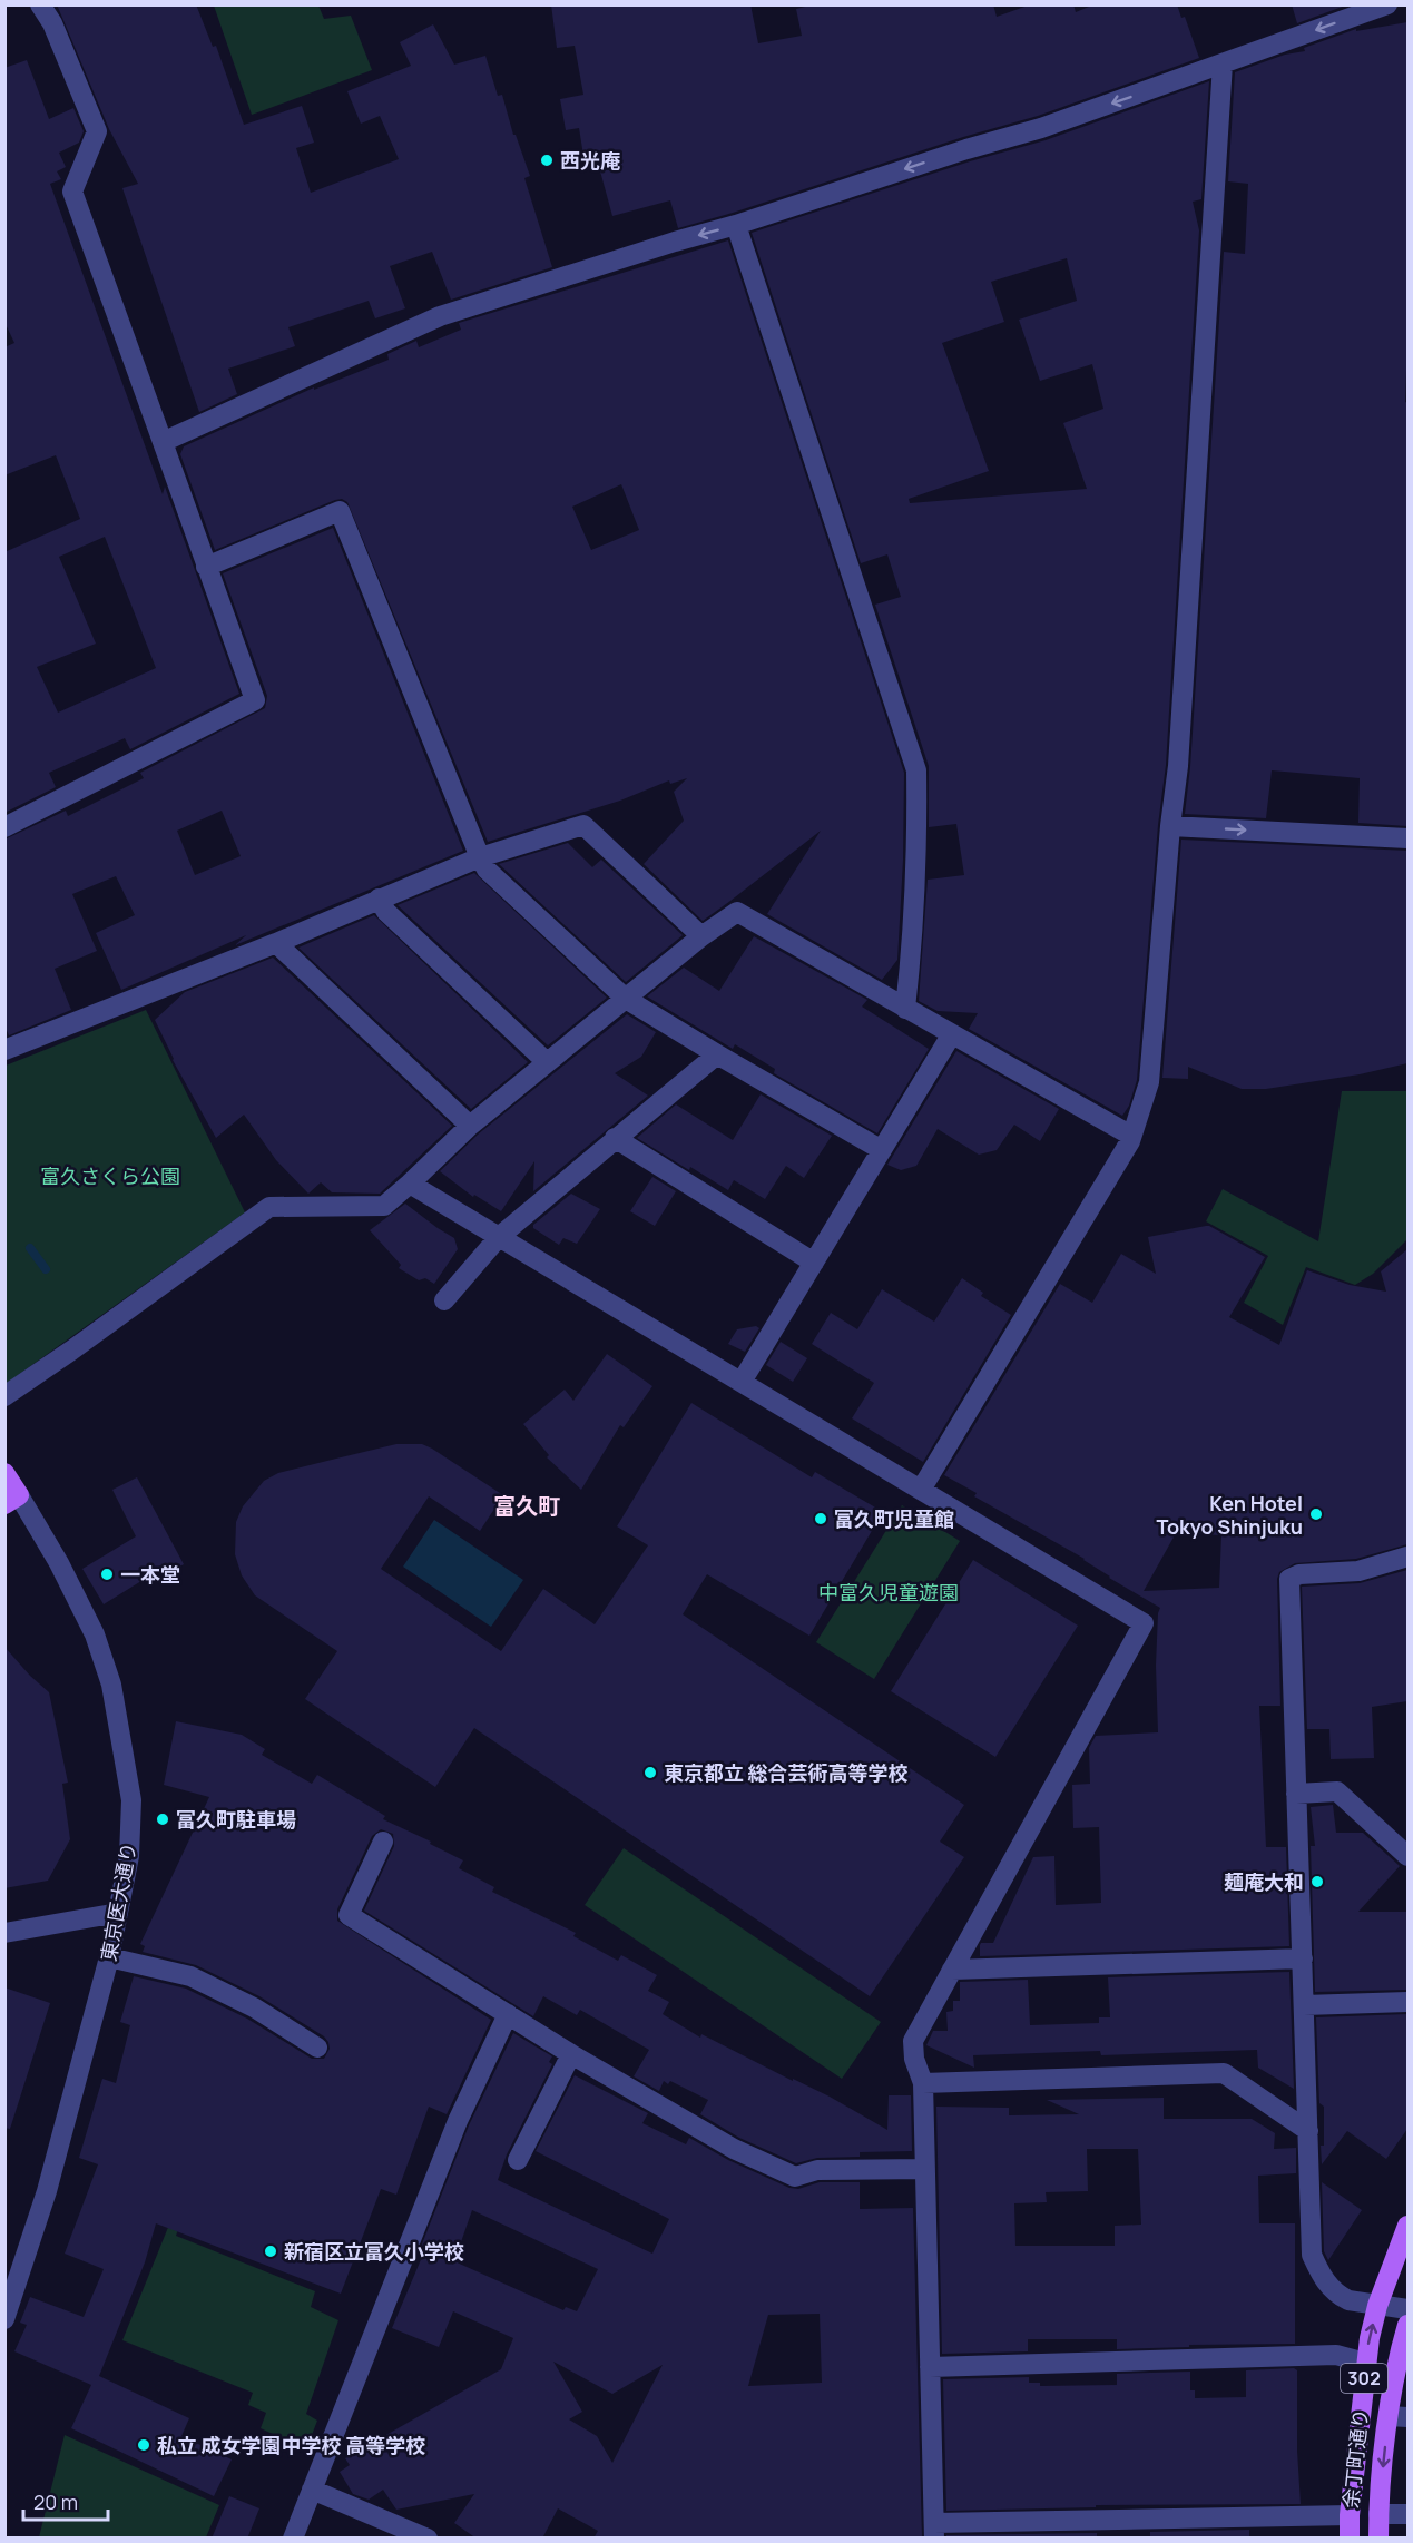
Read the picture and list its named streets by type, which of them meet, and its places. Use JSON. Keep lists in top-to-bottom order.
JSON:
{
  "streets": {
    "main road": ["302", "余丁町通り"],
    "street": ["東京医大通り"]
  },
  "districts": ["富久町"],
  "parks": ["富久さくら公園", "中富久児童遊園"],
  "places": [
    "西光庵",
    "Ken Hotel Tokyo Shinjuku",
    "富久町児童館",
    "一本堂",
    "東京都立 総合芸術高等学校",
    "富久町駐車場",
    "麺庵大和",
    "新宿区立富久小学校",
    "私立 成女学園中学校 高等学校"
  ],
  "scale_bar": "20 m"
}
